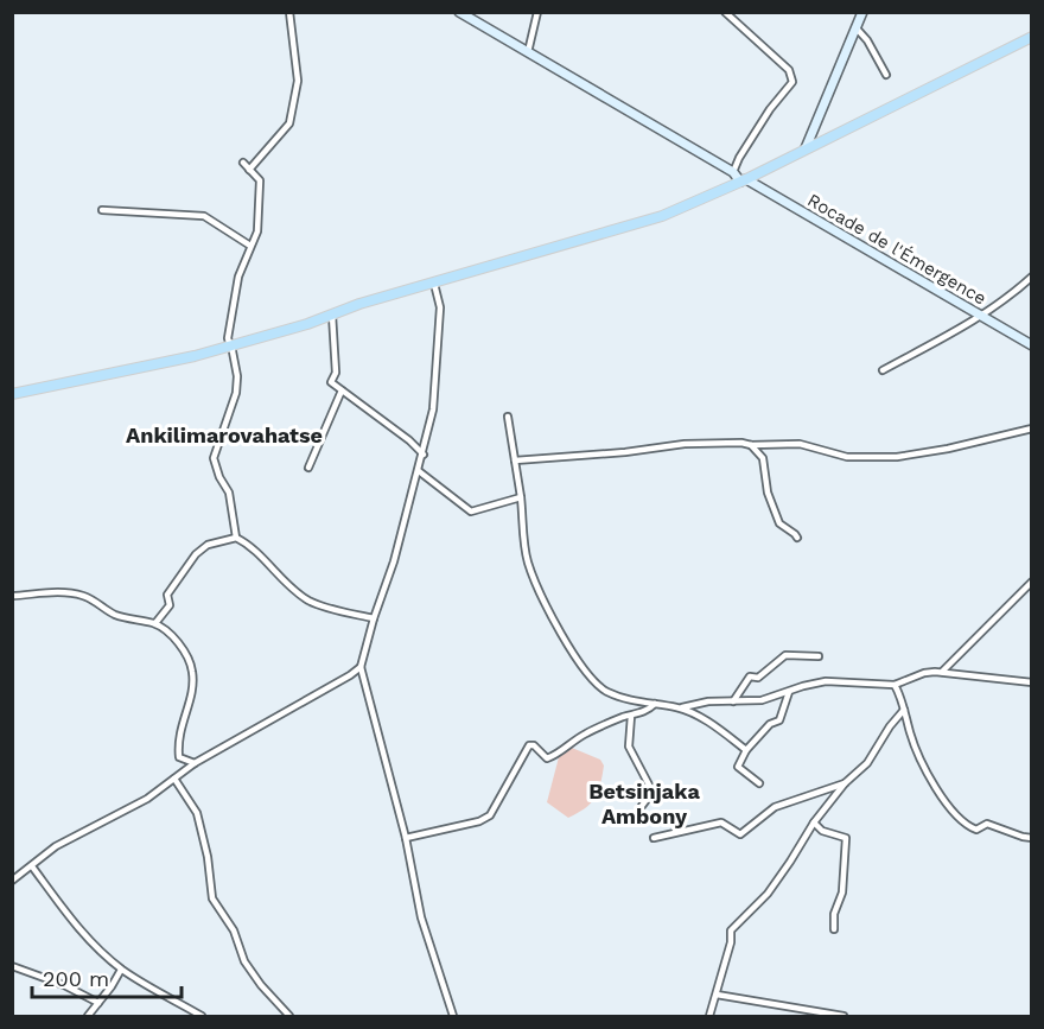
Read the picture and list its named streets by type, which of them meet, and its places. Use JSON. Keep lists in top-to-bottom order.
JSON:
{
  "streets": {
    "street": ["Rocade de l'Émergence"]
  },
  "districts": ["Ankilimarovahatse", "Betsinjaka Ambony"],
  "scale_bar": "200 m"
}
